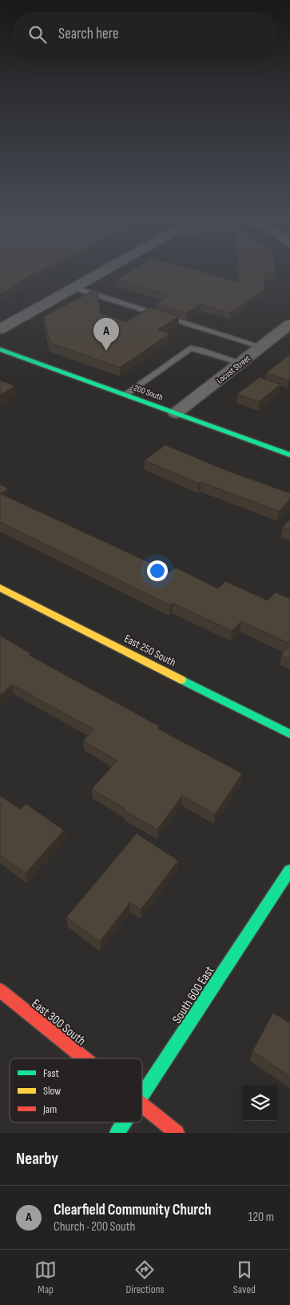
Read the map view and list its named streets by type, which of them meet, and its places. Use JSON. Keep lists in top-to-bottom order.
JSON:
{
  "streets": {
    "street": [
      "Locust Street",
      "200 South",
      "East 250 South",
      "South 600 East",
      "East 300 South"
    ]
  },
  "crossings": [
    ["Locust Street", "200 South"]
  ],
  "legend": ["Fast", "Slow", "Jam"],
  "page": {
    "search": "Search here",
    "pins": "A",
    "heading": "Nearby",
    "list": [
      {
        "mark": "A",
        "name": "Clearfield Community Church",
        "note": "Church · 200 South",
        "value": "120 m"
      }
    ],
    "nav": ["Map", "Directions", "Saved"]
  }
}
